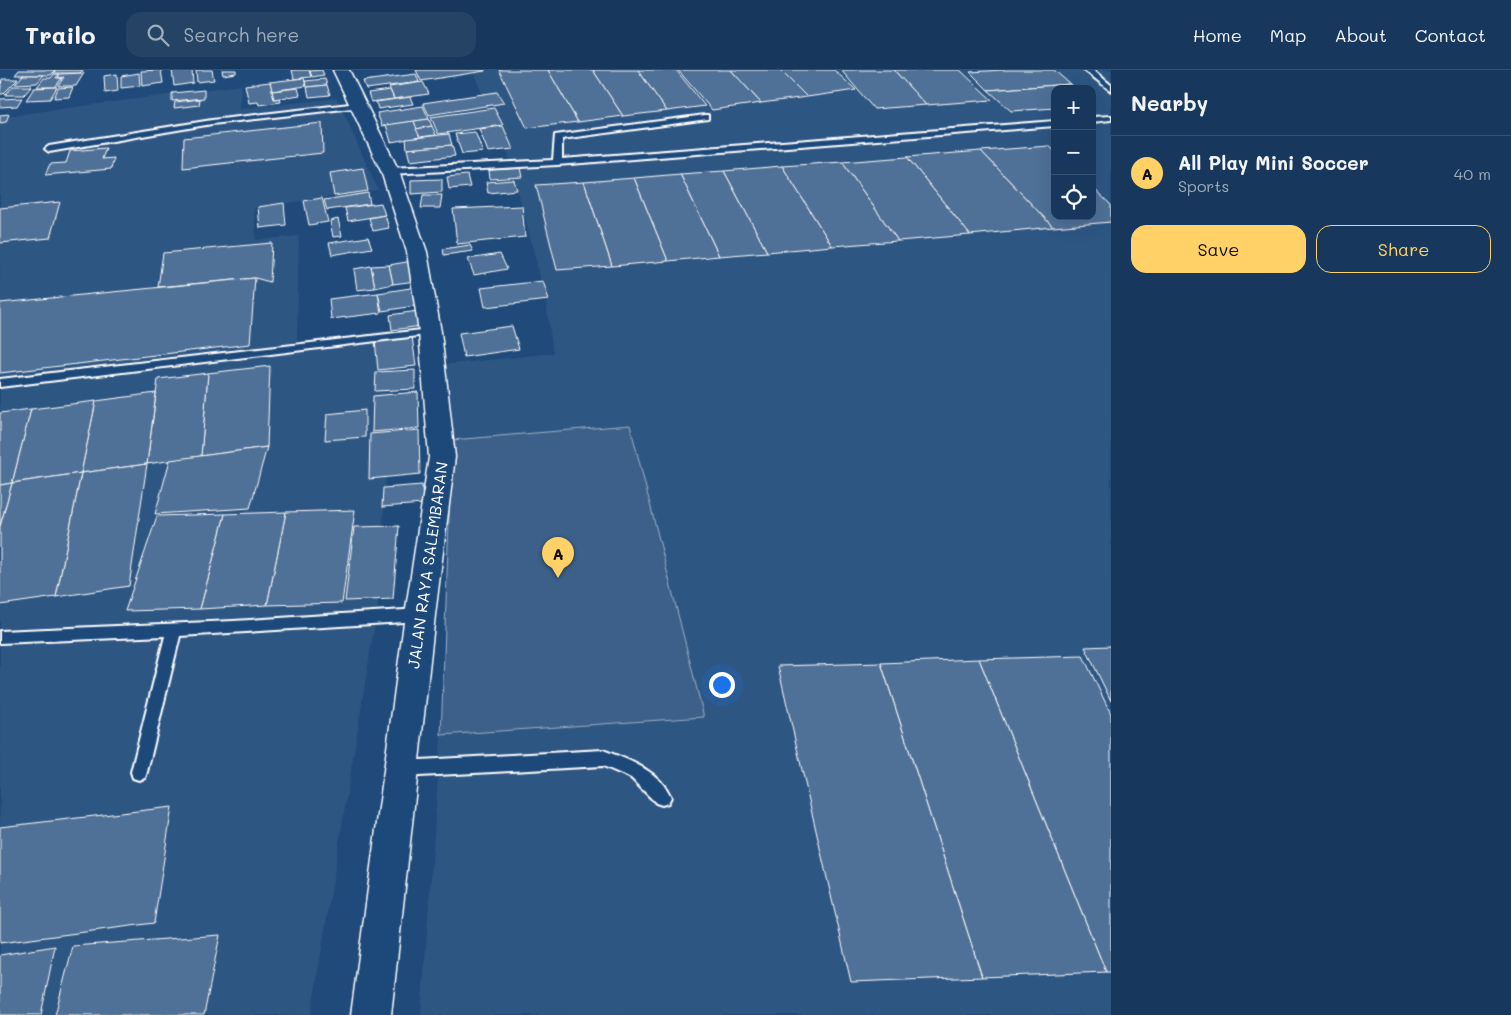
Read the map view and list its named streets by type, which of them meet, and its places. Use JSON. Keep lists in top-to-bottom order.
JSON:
{
  "streets": {
    "main road": ["JALAN RAYA SALEMBARAN"]
  },
  "page": {
    "header": "Trailo",
    "search": "Search here",
    "nav": [
      "Home",
      "Map",
      "About",
      "Contact"
    ],
    "heading": "Nearby",
    "map_buttons": ["+", "−"],
    "list": [
      {
        "mark": "A",
        "name": "All Play Mini Soccer",
        "note": "Sports",
        "value": "40 m"
      }
    ],
    "buttons": ["Save", "Share"],
    "pins": "A"
  }
}
